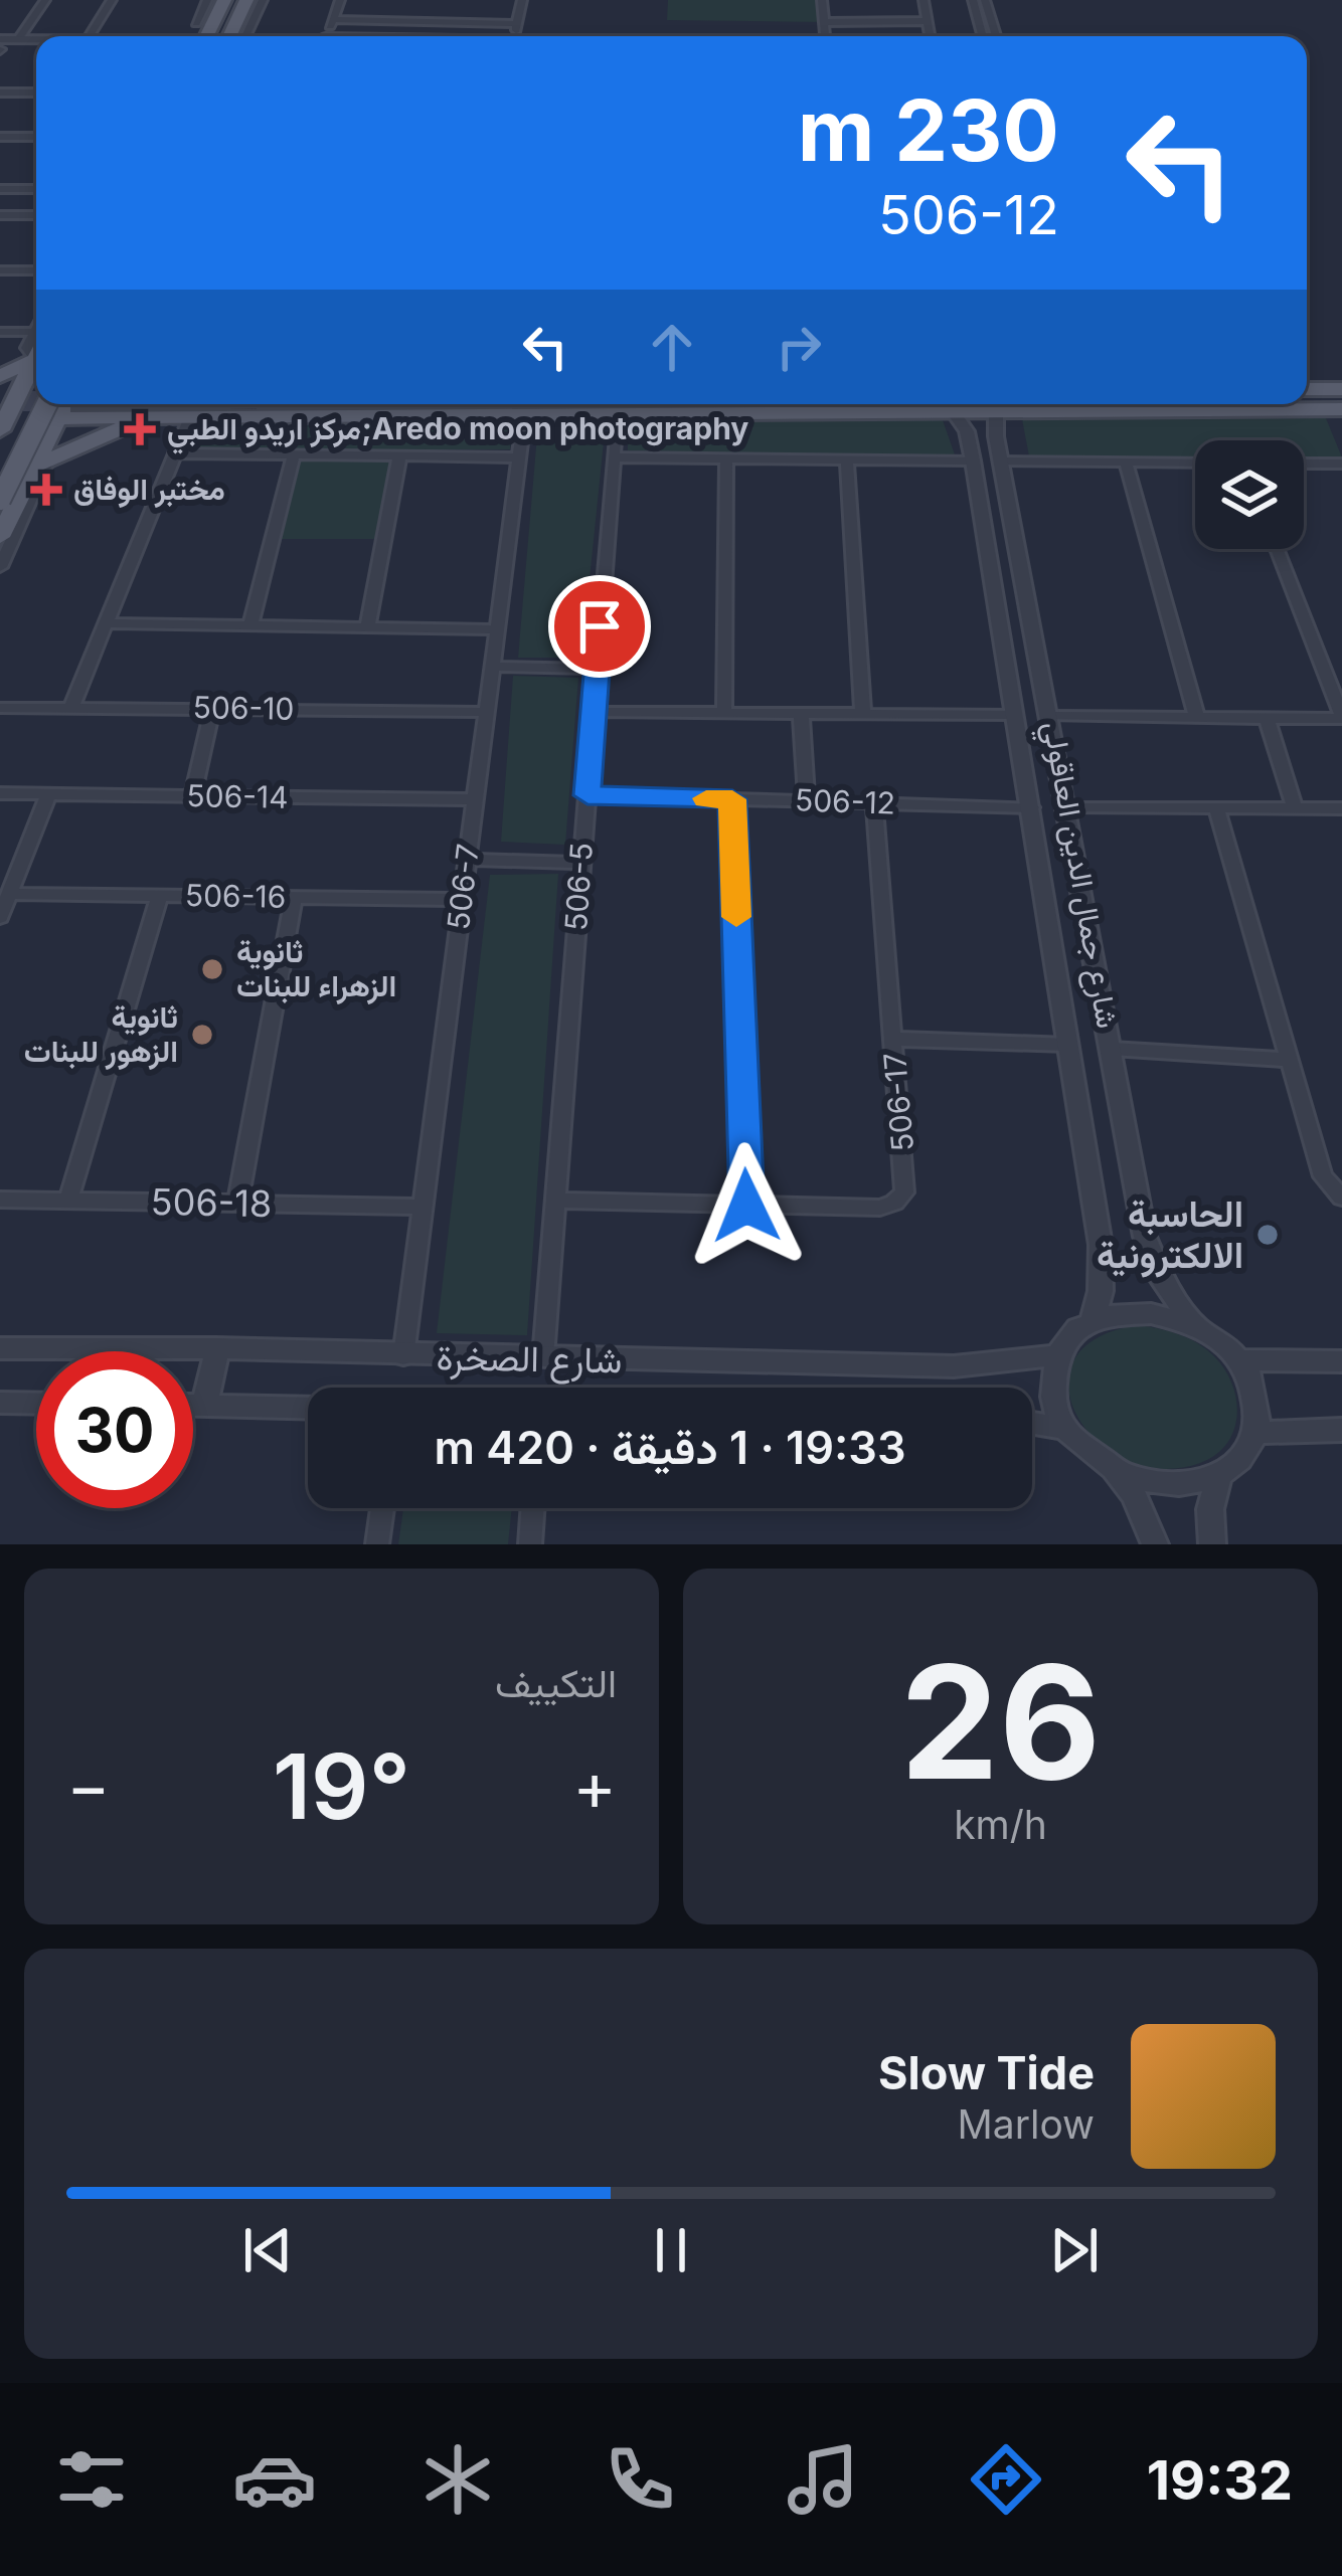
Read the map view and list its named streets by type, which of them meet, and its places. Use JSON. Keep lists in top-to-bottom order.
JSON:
{
  "streets": {
    "street": [
      "506-10",
      "506-14",
      "506-12",
      "شارع جمال الدين العاقولي",
      "506-7",
      "506-5",
      "506-16",
      "506-17",
      "506-18",
      "شارع الصخرة"
    ]
  },
  "crossings": [
    ["506-10", "506-7"],
    ["506-14", "506-7"],
    ["506-12", "شارع جمال الدين العاقولي"],
    ["506-12", "506-5"],
    ["506-12", "506-17"],
    ["شارع جمال الدين العاقولي", "شارع الصخرة"],
    ["506-7", "506-16"],
    ["506-7", "506-18"],
    ["506-7", "شارع الصخرة"],
    ["506-5", "506-17"],
    ["506-5", "شارع الصخرة"]
  ],
  "places": {
    "health": ["مركز اريدو الطبي;Aredo moon photography", "مختبر الوفاق"],
    "other": ["ثانوية الزهراء للبنات", "ثانوية الزهور للبنات", "الحاسبة الالكترونية"]
  },
  "page": {
    "turn": ["230 m", "506-12"],
    "limit": "30",
    "trip": "19:33 · 1 دقيقة · 420 m",
    "tile": [
      ["26", "km/h"],
      "التكييف"
    ],
    "heat": ["−", "19°", "+"],
    "song": ["Slow Tide", "Marlow"],
    "tabs": "19:32"
  }
}
